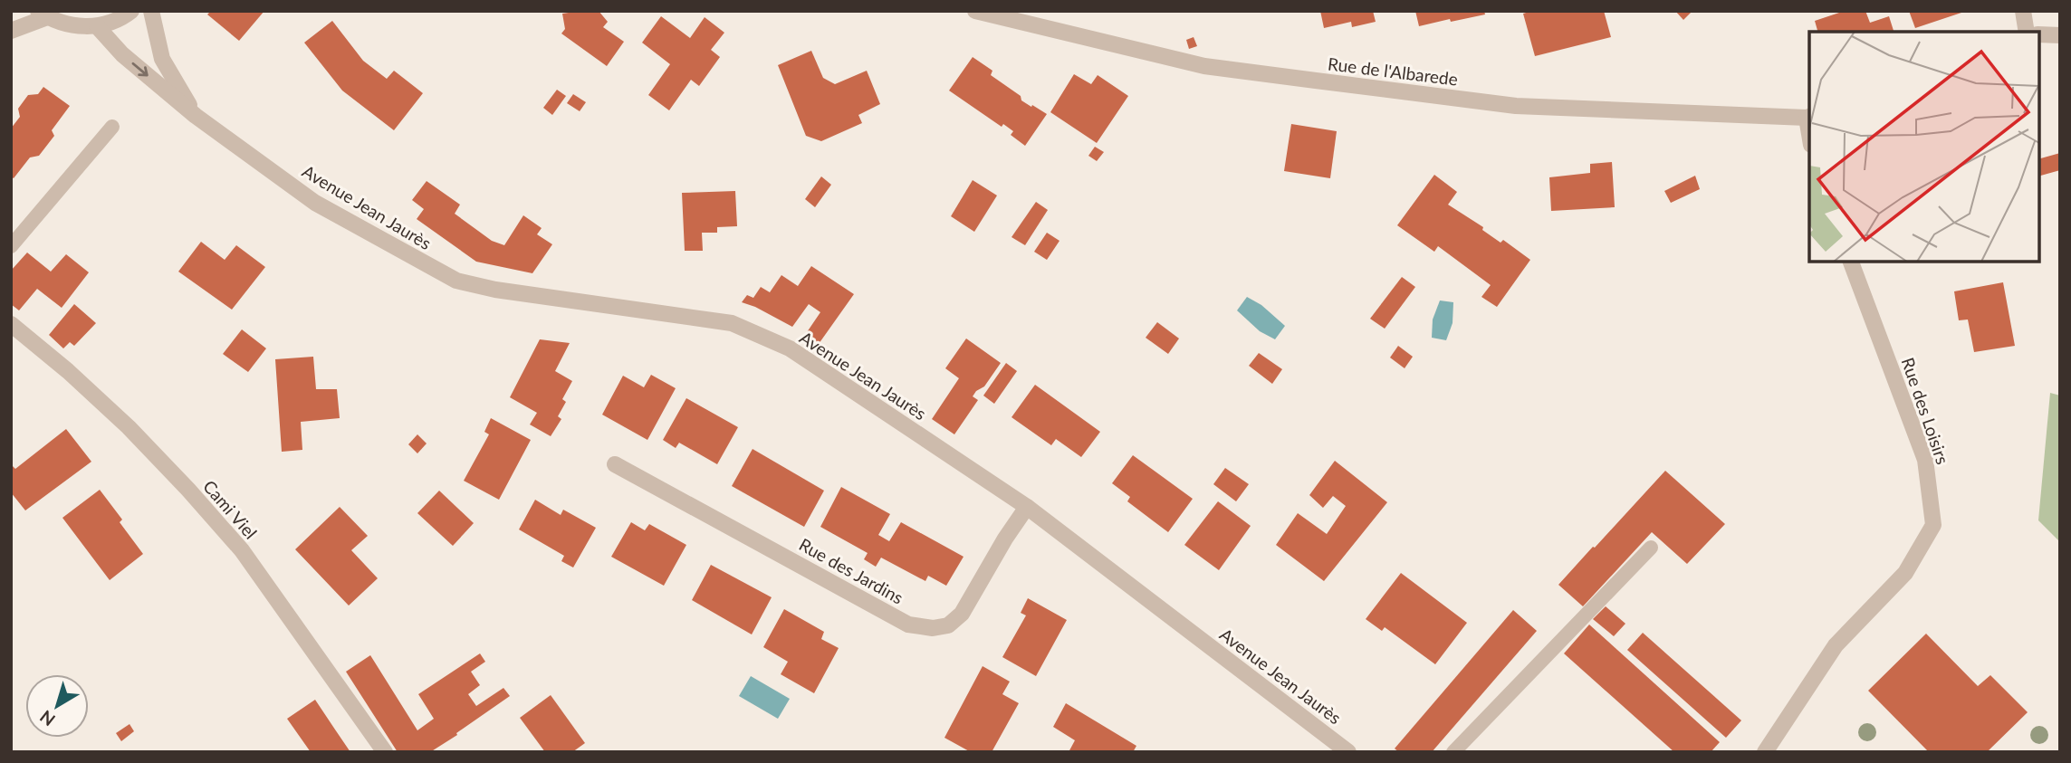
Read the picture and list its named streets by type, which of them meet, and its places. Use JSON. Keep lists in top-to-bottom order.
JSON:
{
  "streets": {
    "street": [
      "Rue de l'Albarede",
      "Avenue Jean Jaurès",
      "Rue des Loisirs",
      "Cami Viel",
      "Rue des Jardins"
    ]
  },
  "crossings": [
    ["Avenue Jean Jaurès", "Rue des Jardins"]
  ],
  "north": "bottom left"
}
